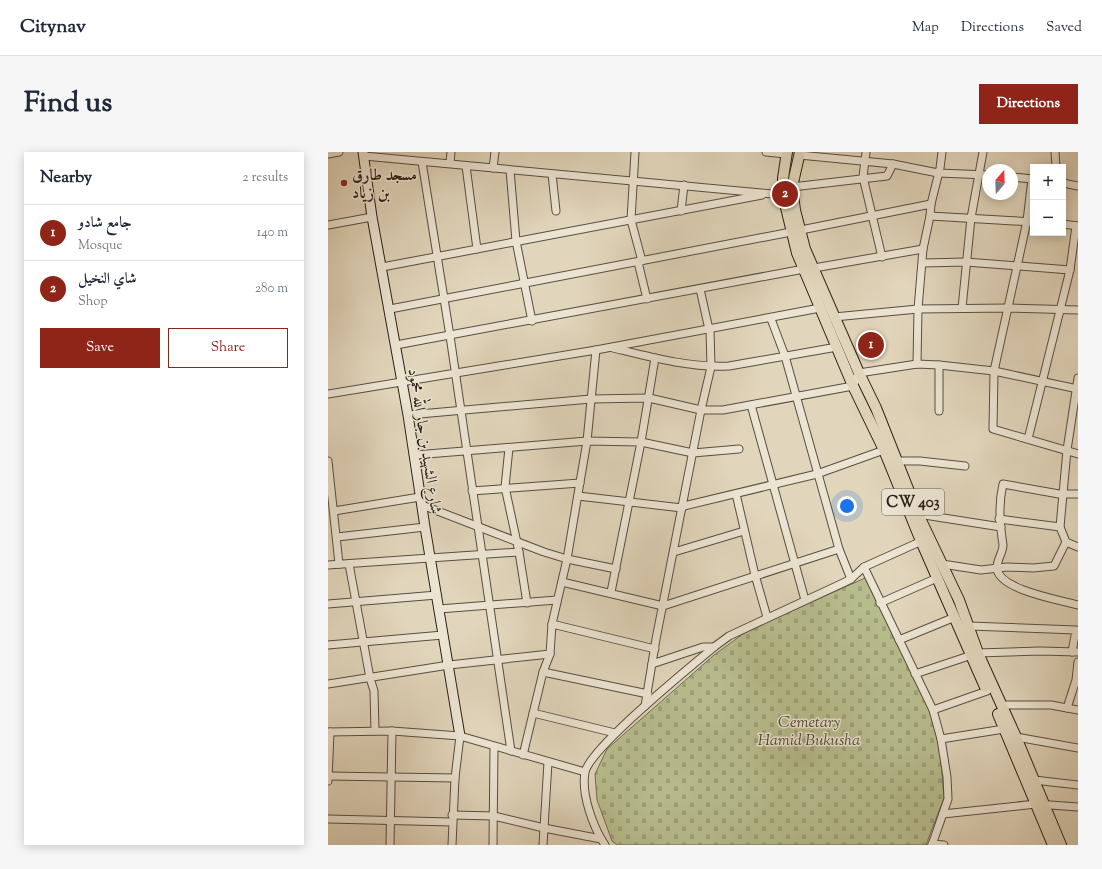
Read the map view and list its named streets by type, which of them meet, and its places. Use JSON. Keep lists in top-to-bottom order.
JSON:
{
  "streets": {
    "main road": ["CW 403"],
    "street": ["شارع الشهيد بن جار الله محمود"]
  },
  "parks": ["Cemetary Hamid Bukusha"],
  "places": ["مسجد طارق بن زياد"],
  "north": "top",
  "page": {
    "header": "Citynav",
    "nav": ["Map", "Directions", "Saved"],
    "title": "Find us",
    "buttons": [
      "Directions",
      ["Save", "Share"]
    ],
    "heading": ["Nearby", "2 results"],
    "map_buttons": ["+", "−"],
    "pins": ["2", "1"],
    "list": [
      {
        "mark": "1",
        "name": "جامع شادو",
        "note": "Mosque",
        "value": "140 m"
      },
      {
        "mark": "2",
        "name": "شاي النخيل",
        "note": "Shop",
        "value": "280 m"
      }
    ]
  }
}
